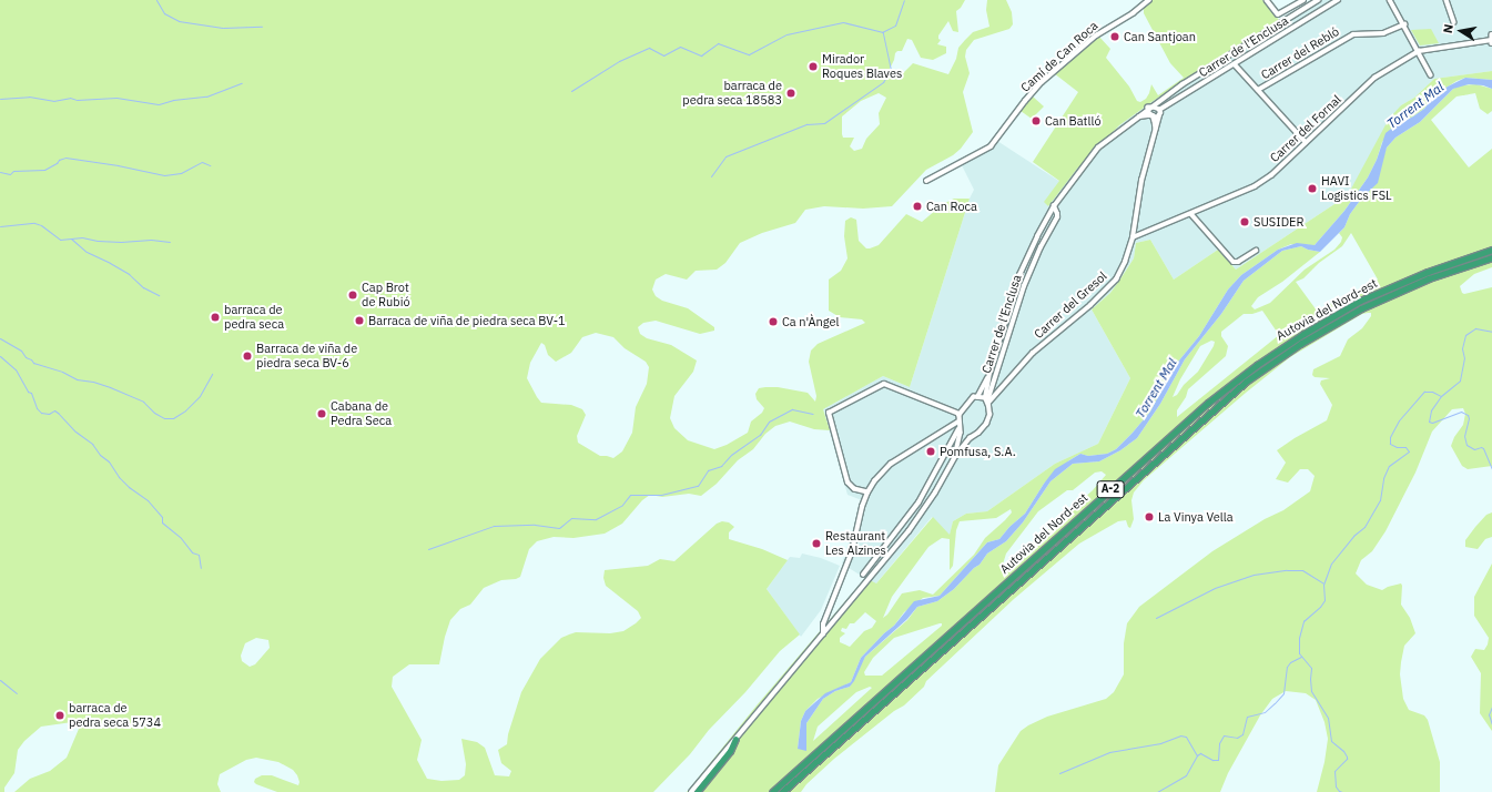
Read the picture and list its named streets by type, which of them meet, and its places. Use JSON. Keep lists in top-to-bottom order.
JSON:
{
  "streets": {
    "highway": ["Autovia del Nord-est", "A-2"],
    "street": [
      "Carrer de l'Enclusa",
      "Carrer del Rebló",
      "Camí de Can Roca",
      "Carrer del Fornal",
      "Carrer del Gresol"
    ]
  },
  "crossings": [
    ["Carrer de l'Enclusa", "Carrer del Gresol"],
    ["Carrer del Fornal", "Carrer del Gresol"]
  ],
  "water": ["Torrent Mal"],
  "places": [
    "Can Santjoan",
    "Mirador Roques Blaves",
    "barraca de pedra seca 18583",
    "Can Batlló",
    "HAVI Logistics FSL",
    "Can Roca",
    "SUSIDER",
    "Cap Brot de Rubió",
    "barraca de pedra seca",
    "Barraca de viña de piedra seca BV-1",
    "Ca n'Àngel",
    "Barraca de viña de piedra seca BV-6",
    "Cabana de Pedra Seca",
    "Pomfusa, S.A.",
    "La Vinya Vella",
    "Restaurant Les Alzines",
    "barraca de pedra seca 5734"
  ],
  "north": "left"
}
